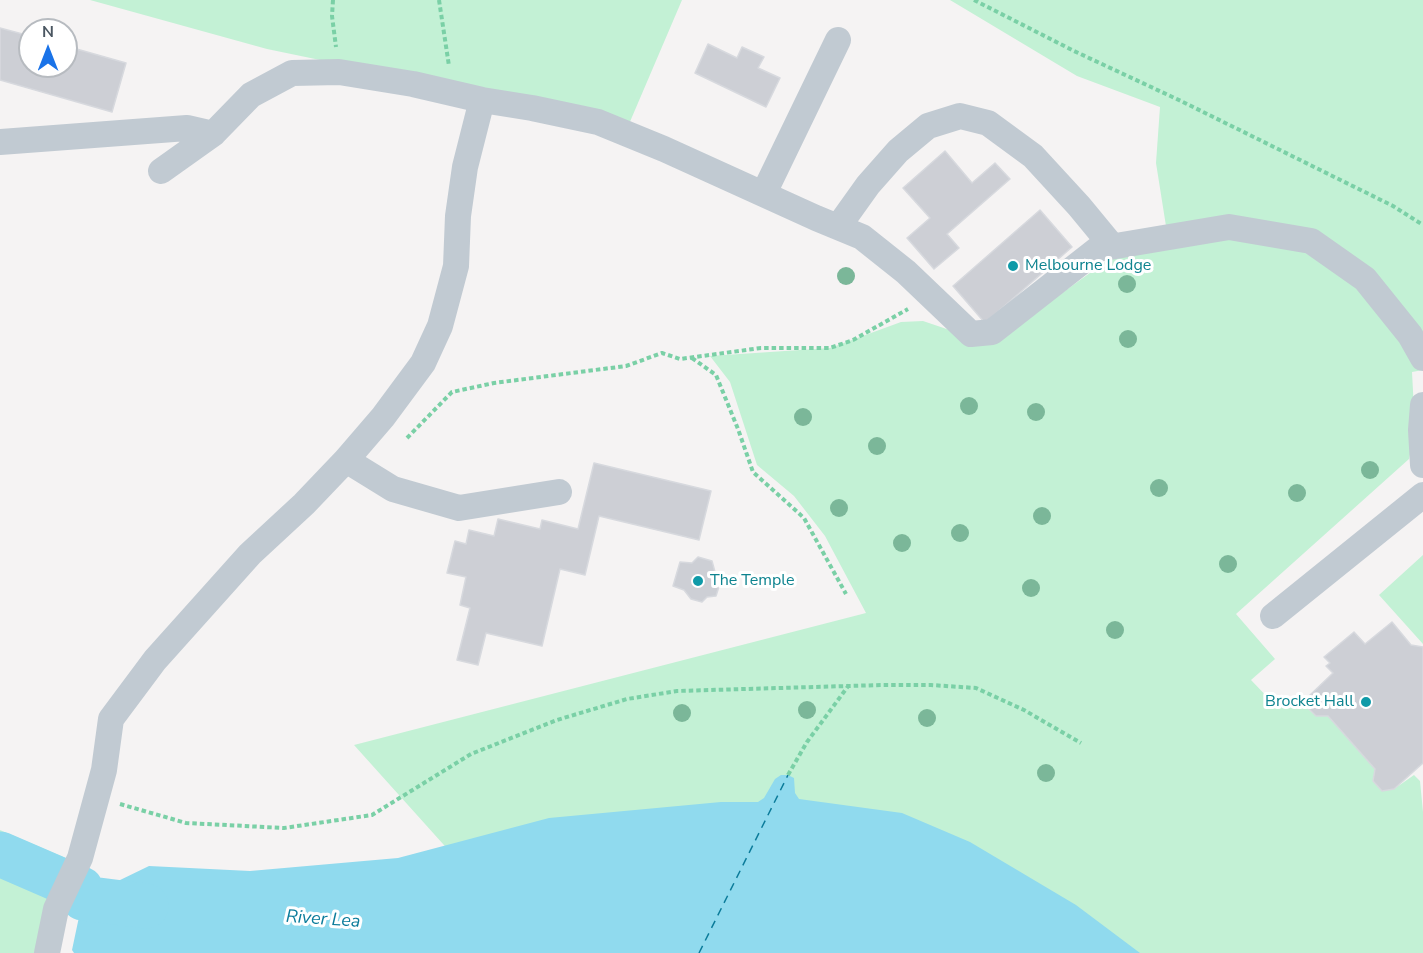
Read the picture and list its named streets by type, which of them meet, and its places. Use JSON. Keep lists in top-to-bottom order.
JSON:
{
  "water": ["River Lea"],
  "places": ["Melbourne Lodge", "The Temple", "Brocket Hall"],
  "north": "top"
}
